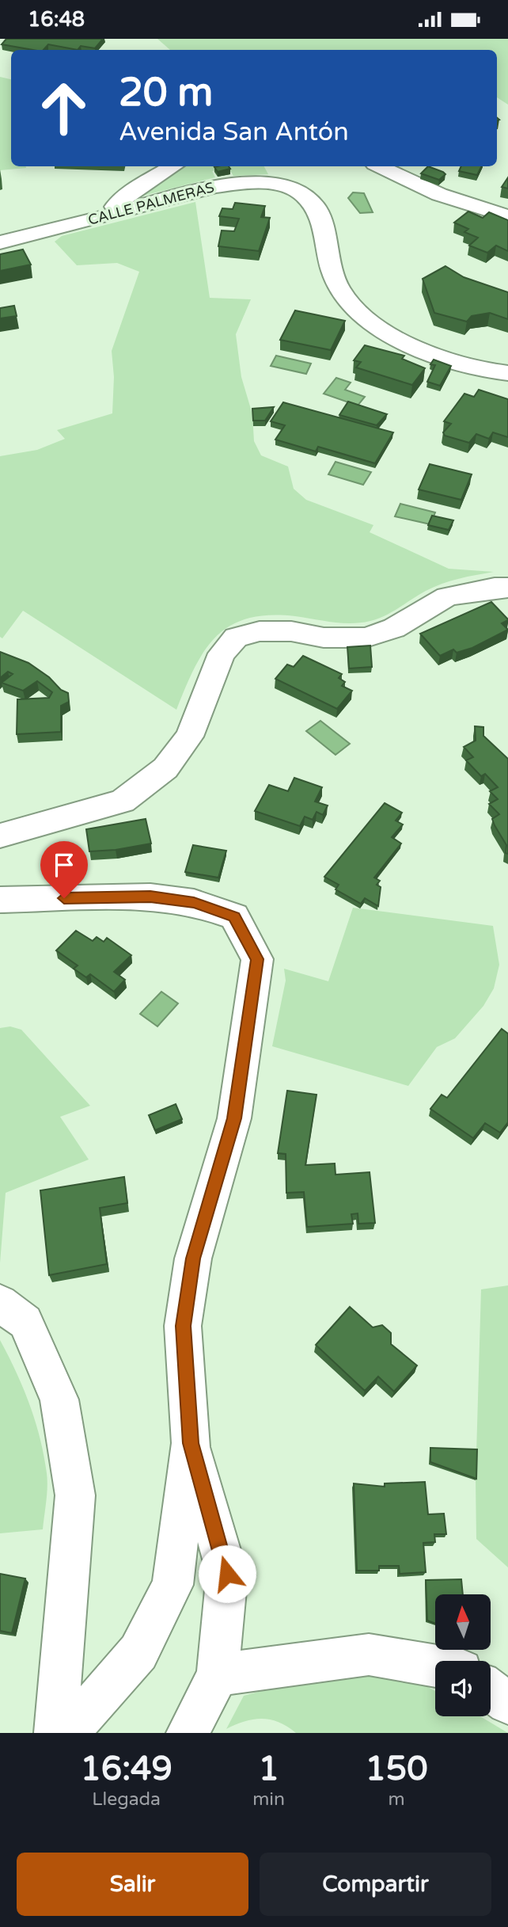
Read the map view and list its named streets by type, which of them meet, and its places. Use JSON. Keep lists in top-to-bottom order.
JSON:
{
  "streets": {
    "street": ["CALLE PALMERAS"]
  },
  "north": "top",
  "page": {
    "status": "16:48",
    "turn": ["20 m", "Avenida San Antón"],
    "eta": [
      "16:49",
      "Llegada",
      "1",
      "min",
      "150",
      "m"
    ],
    "buttons": ["Salir", "Compartir"]
  }
}
